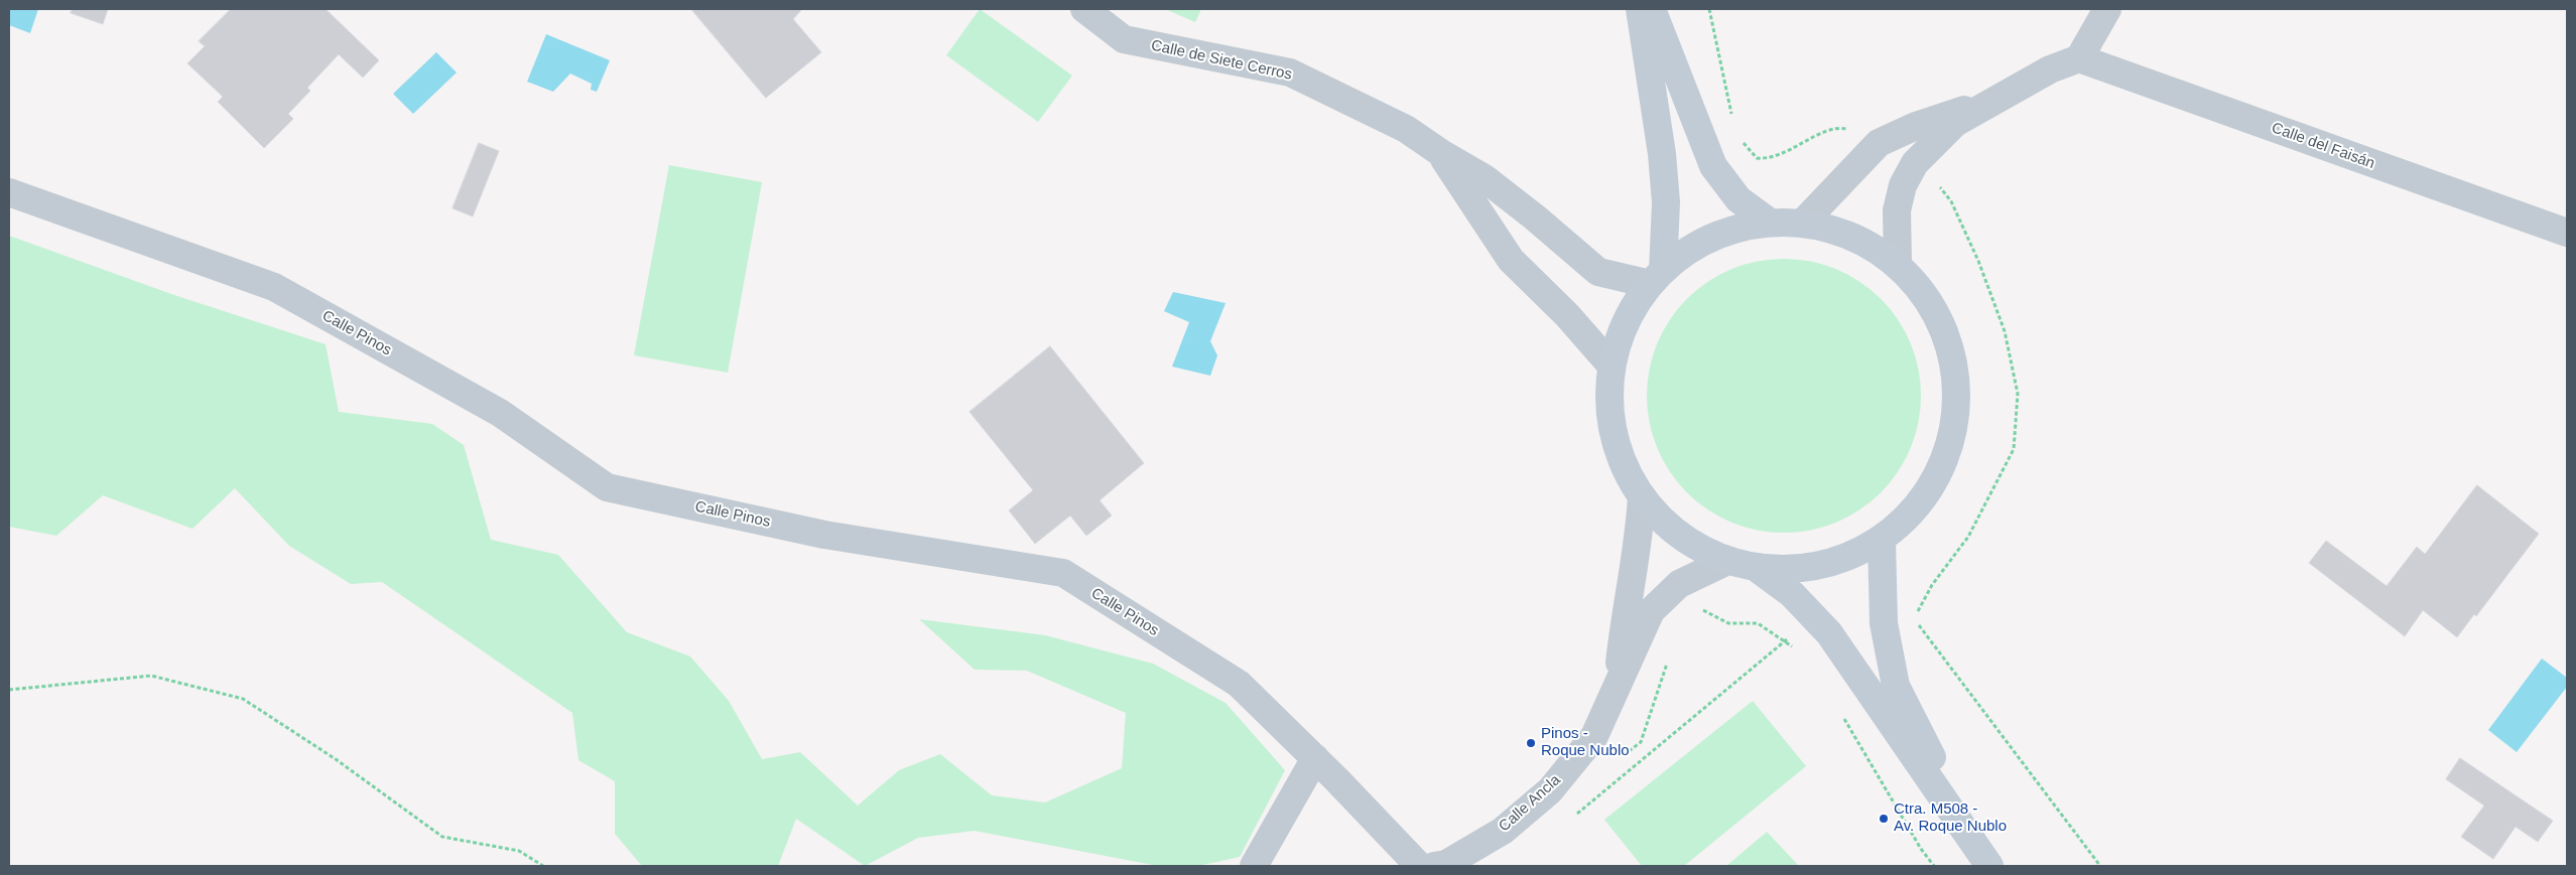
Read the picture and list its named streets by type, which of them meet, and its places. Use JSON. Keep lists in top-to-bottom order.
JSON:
{
  "streets": {
    "street": [
      "Calle de Siete Cerros",
      "Calle del Faisán",
      "Calle Pinos",
      "Calle Ancla"
    ]
  },
  "places": ["Pinos - Roque Nublo", "Ctra. M508 - Av. Roque Nublo"]
}
